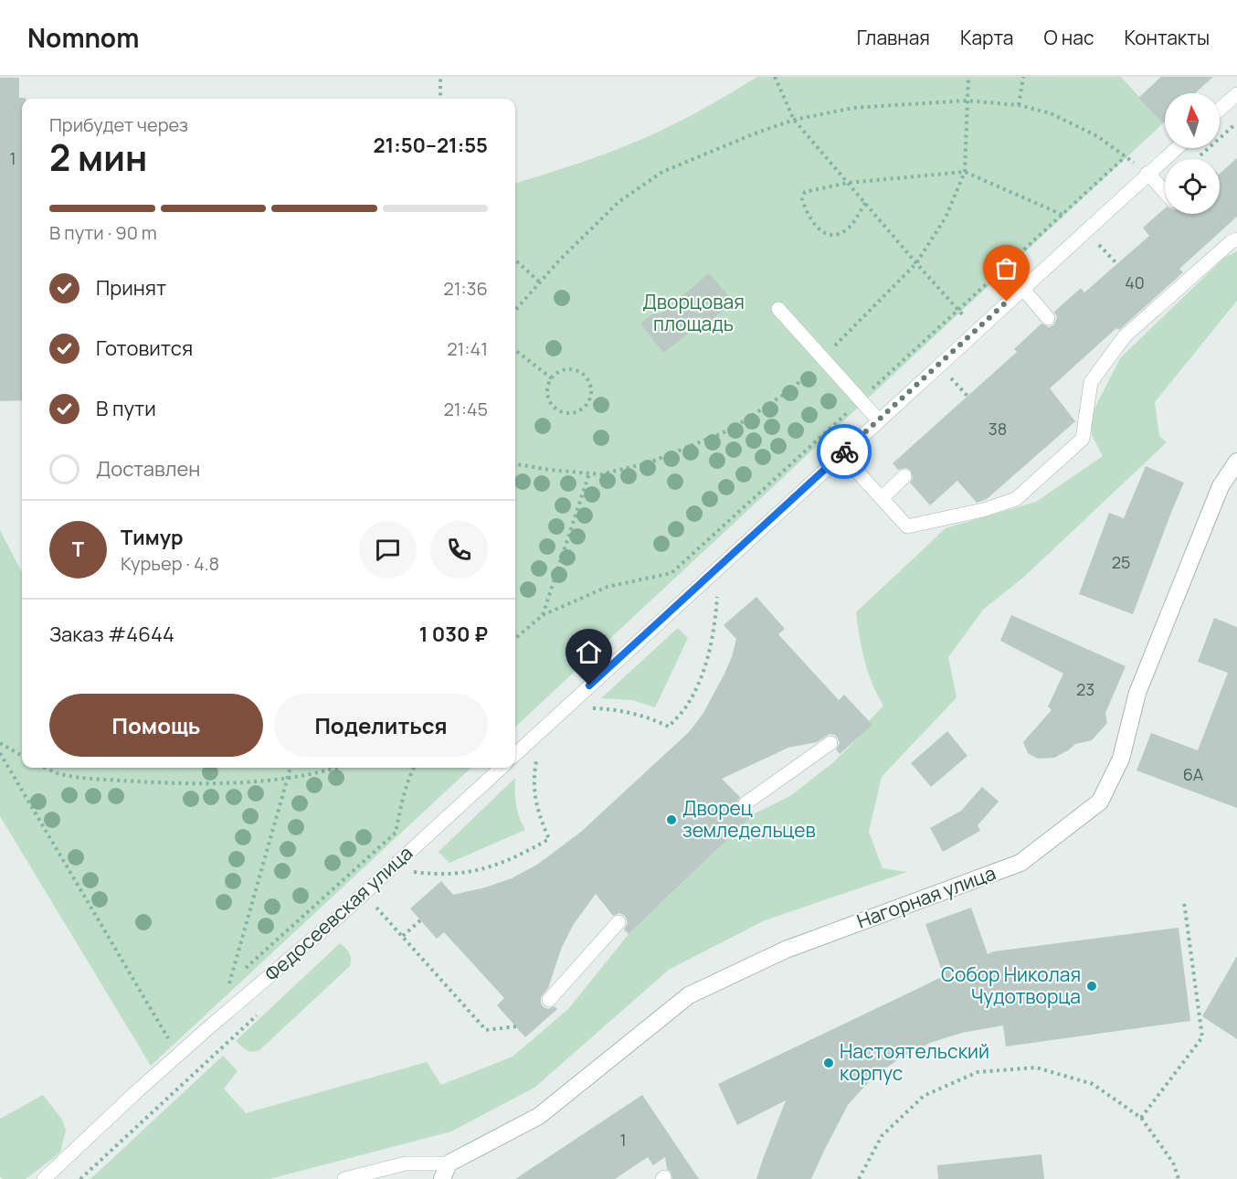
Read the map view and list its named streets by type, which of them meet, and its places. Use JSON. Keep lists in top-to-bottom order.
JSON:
{
  "streets": {
    "street": ["Нагорная улица"],
    "lane": ["Федосеевская улица"]
  },
  "parks": ["Дворцовая площадь"],
  "places": ["Дворец земледельцев", "Собор Николая Чудотворца", "Настоятельский корпус"],
  "house_numbers": [
    "1",
    "40",
    "38",
    "25",
    "23",
    "6А",
    "1"
  ],
  "north": "top",
  "page": {
    "header": "Nomnom",
    "nav": [
      "Главная",
      "Карта",
      "О нас",
      "Контакты"
    ],
    "heading": ["2 мин", "Прибудет через", "21:50–21:55"],
    "panel": [
      "Тимур",
      "Курьер · 4.8",
      "Заказ #4644",
      "1 030 ₽"
    ],
    "bar": "В пути · 90 m",
    "list": [
      ["Принят", "21:36"],
      ["Готовится", "21:41"],
      ["В пути", "21:45"],
      "Доставлен"
    ],
    "round": "Т",
    "buttons": ["Помощь", "Поделиться"]
  }
}
